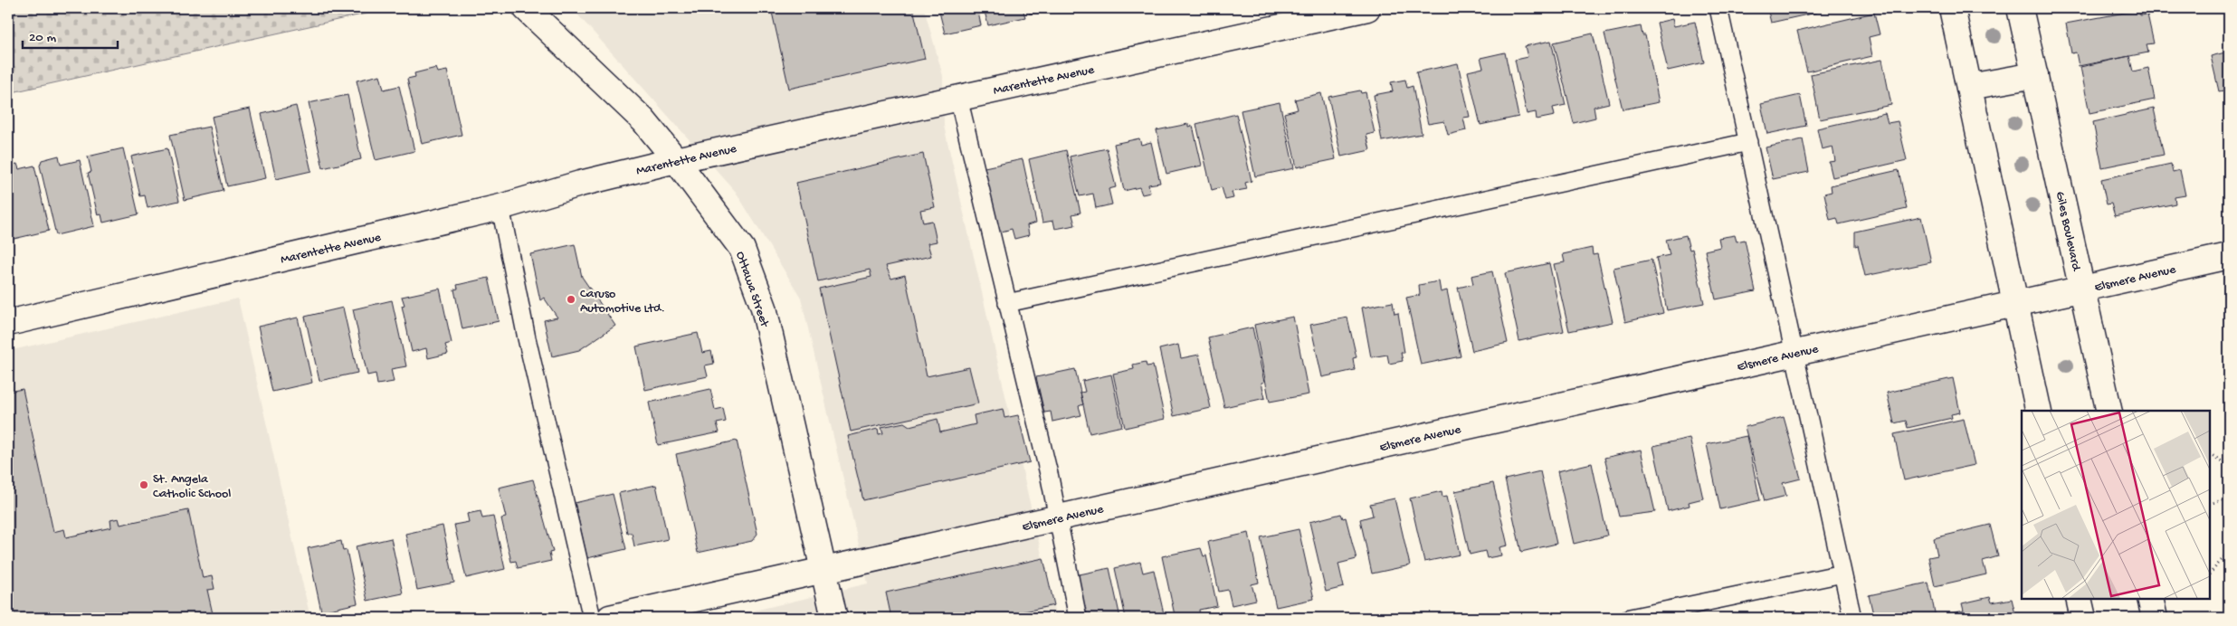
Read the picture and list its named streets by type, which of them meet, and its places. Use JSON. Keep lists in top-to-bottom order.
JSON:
{
  "streets": {
    "street": [
      "Marentette Avenue",
      "Giles Boulevard",
      "Elsmere Avenue",
      "Ottawa Street"
    ]
  },
  "crossings": [
    ["Marentette Avenue", "Ottawa Street"],
    ["Giles Boulevard", "Elsmere Avenue"],
    ["Elsmere Avenue", "Ottawa Street"]
  ],
  "places": ["Caruso Automotive Ltd.", "St. Angela Catholic School"],
  "scale_bar": "20 m"
}
